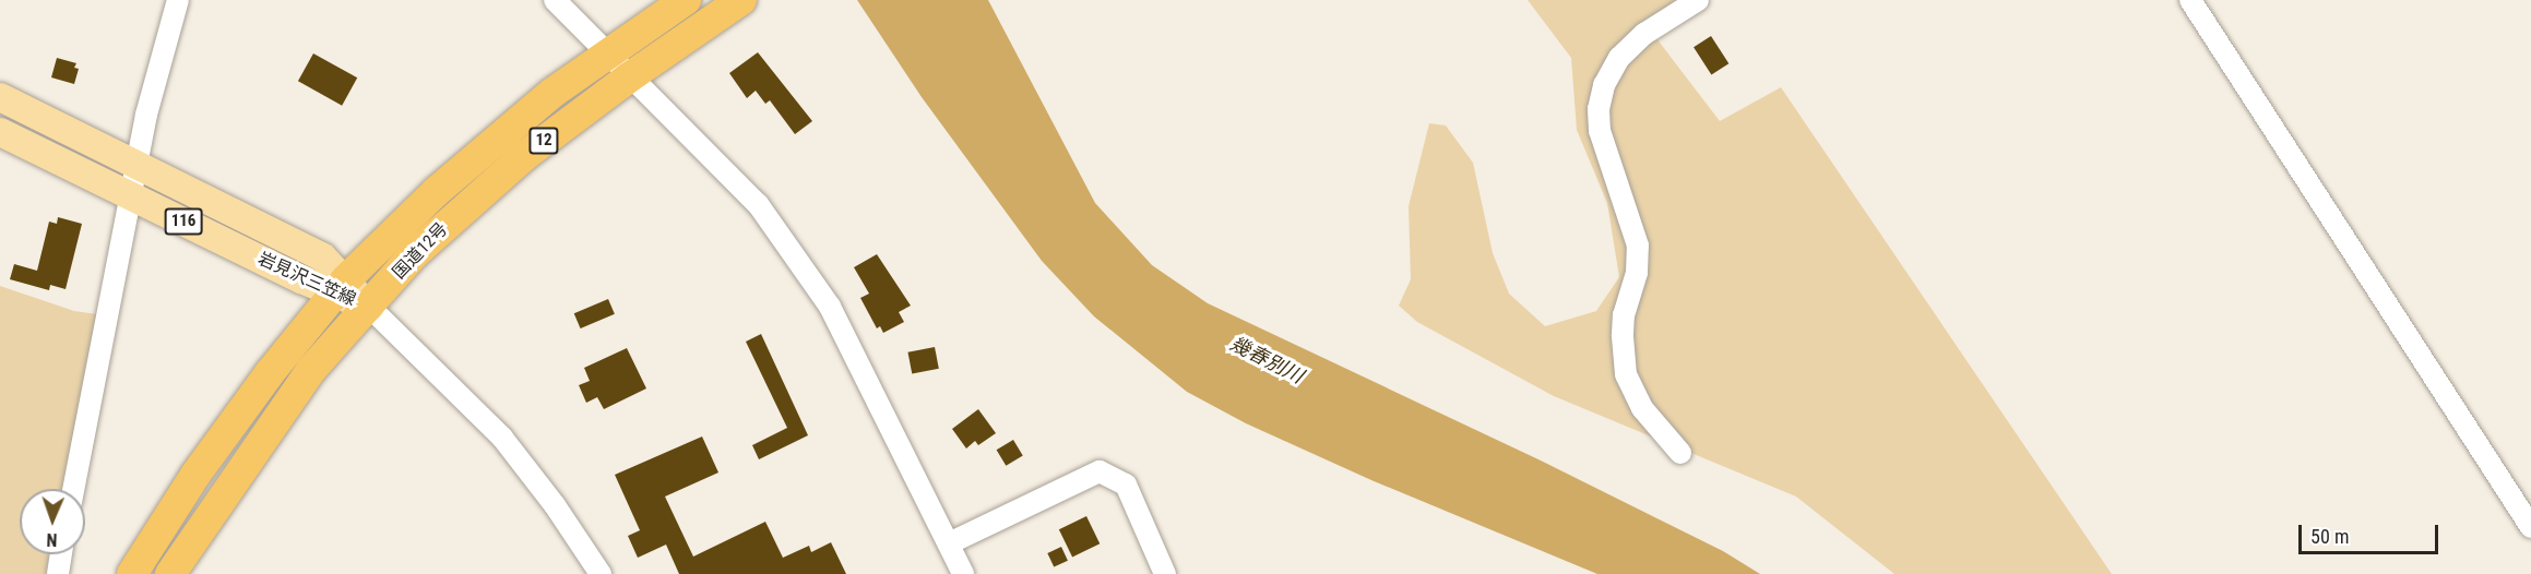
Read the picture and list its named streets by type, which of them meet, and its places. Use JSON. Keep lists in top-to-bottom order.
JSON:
{
  "streets": {
    "highway": ["12", "国道12号"],
    "main road": ["116", "岩見沢三笠線"]
  },
  "crossings": [
    ["国道12号", "岩見沢三笠線"]
  ],
  "water": ["幾春別川"],
  "scale_bar": "50 m",
  "north": "bottom"
}
